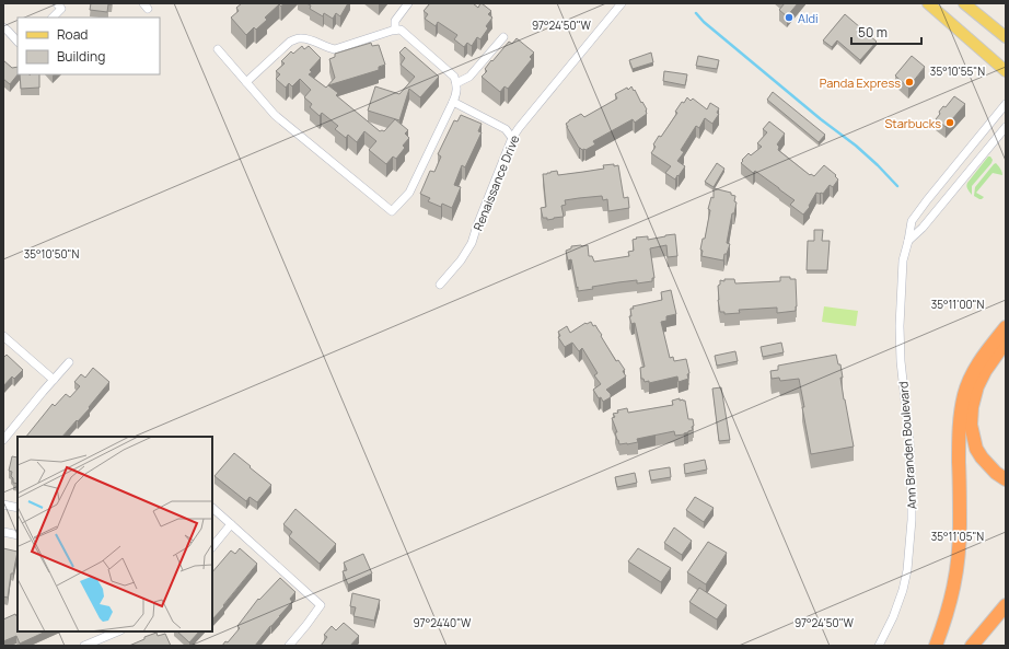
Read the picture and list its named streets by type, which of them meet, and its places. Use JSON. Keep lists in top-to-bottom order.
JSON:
{
  "streets": {
    "street": ["Renaissance Drive", "Ann Branden Boulevard"]
  },
  "places": ["Aldi", "Panda Express", "Starbucks"],
  "legend": ["Road", "Building"],
  "scale_bar": "50 m",
  "coordinates": [
    "97°24'50\"W",
    "35°10'55\"N",
    "35°10'50\"N",
    "35°11'00\"N",
    "35°11'05\"N",
    "97°24'40\"W"
  ]
}
